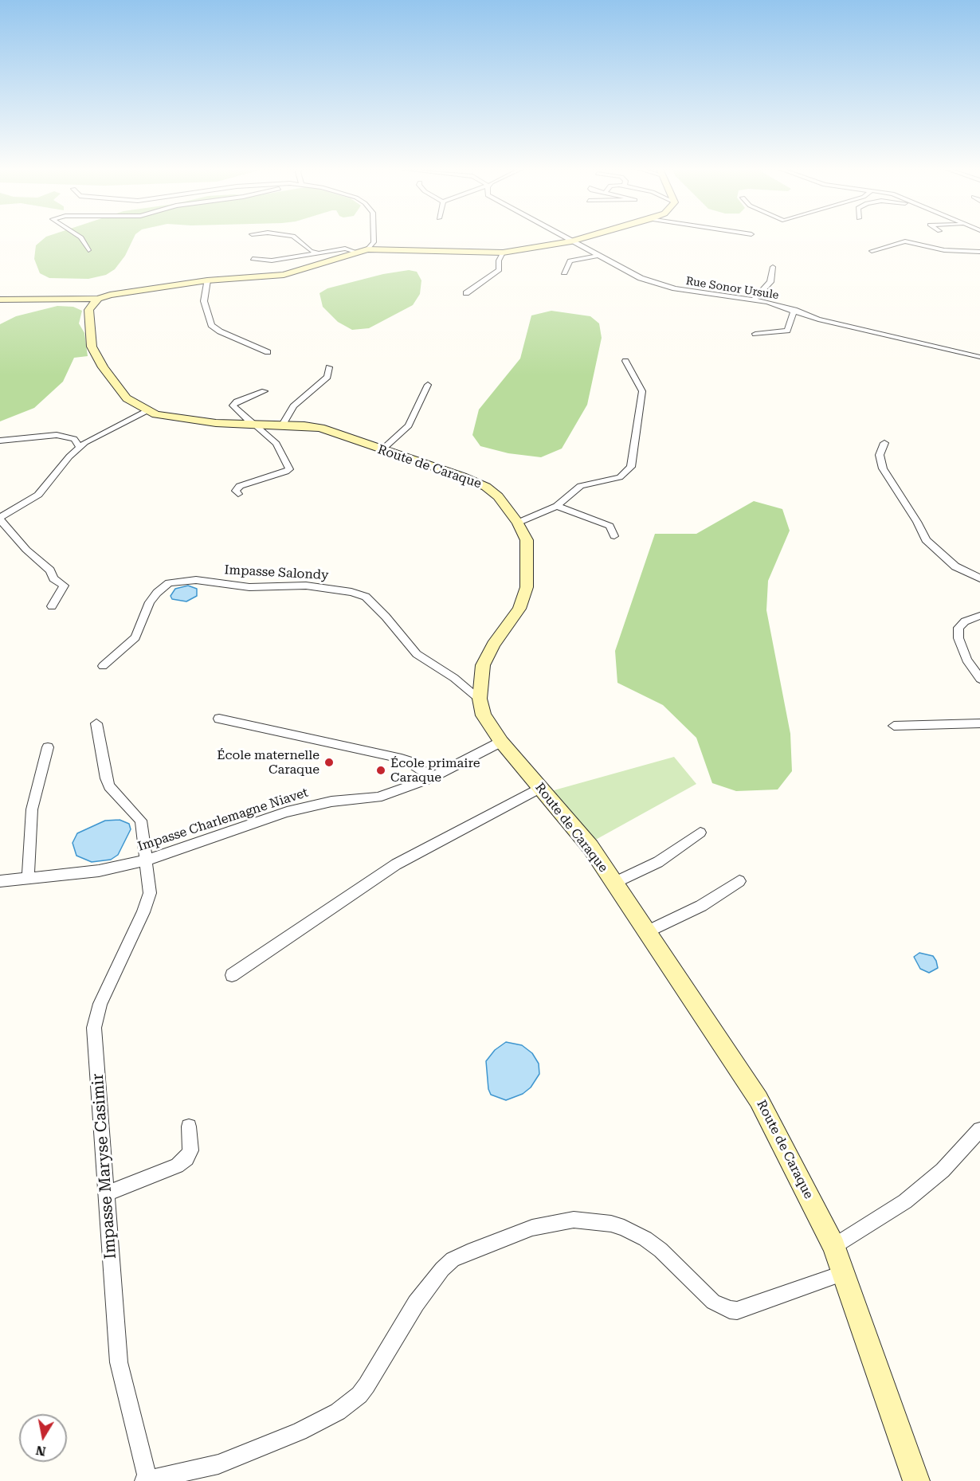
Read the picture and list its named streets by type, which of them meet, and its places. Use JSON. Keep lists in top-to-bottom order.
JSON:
{
  "streets": {
    "street": [
      "Rue Sonor Ursule",
      "Route de Caraque",
      "Impasse Salondy",
      "Impasse Charlemagne Niavet",
      "Impasse Maryse Casimir"
    ]
  },
  "crossings": [
    ["Route de Caraque", "Impasse Salondy"],
    ["Route de Caraque", "Impasse Charlemagne Niavet"],
    ["Impasse Charlemagne Niavet", "Impasse Maryse Casimir"]
  ],
  "places": ["École maternelle Caraque", "École primaire Caraque"],
  "north": "bottom"
}
